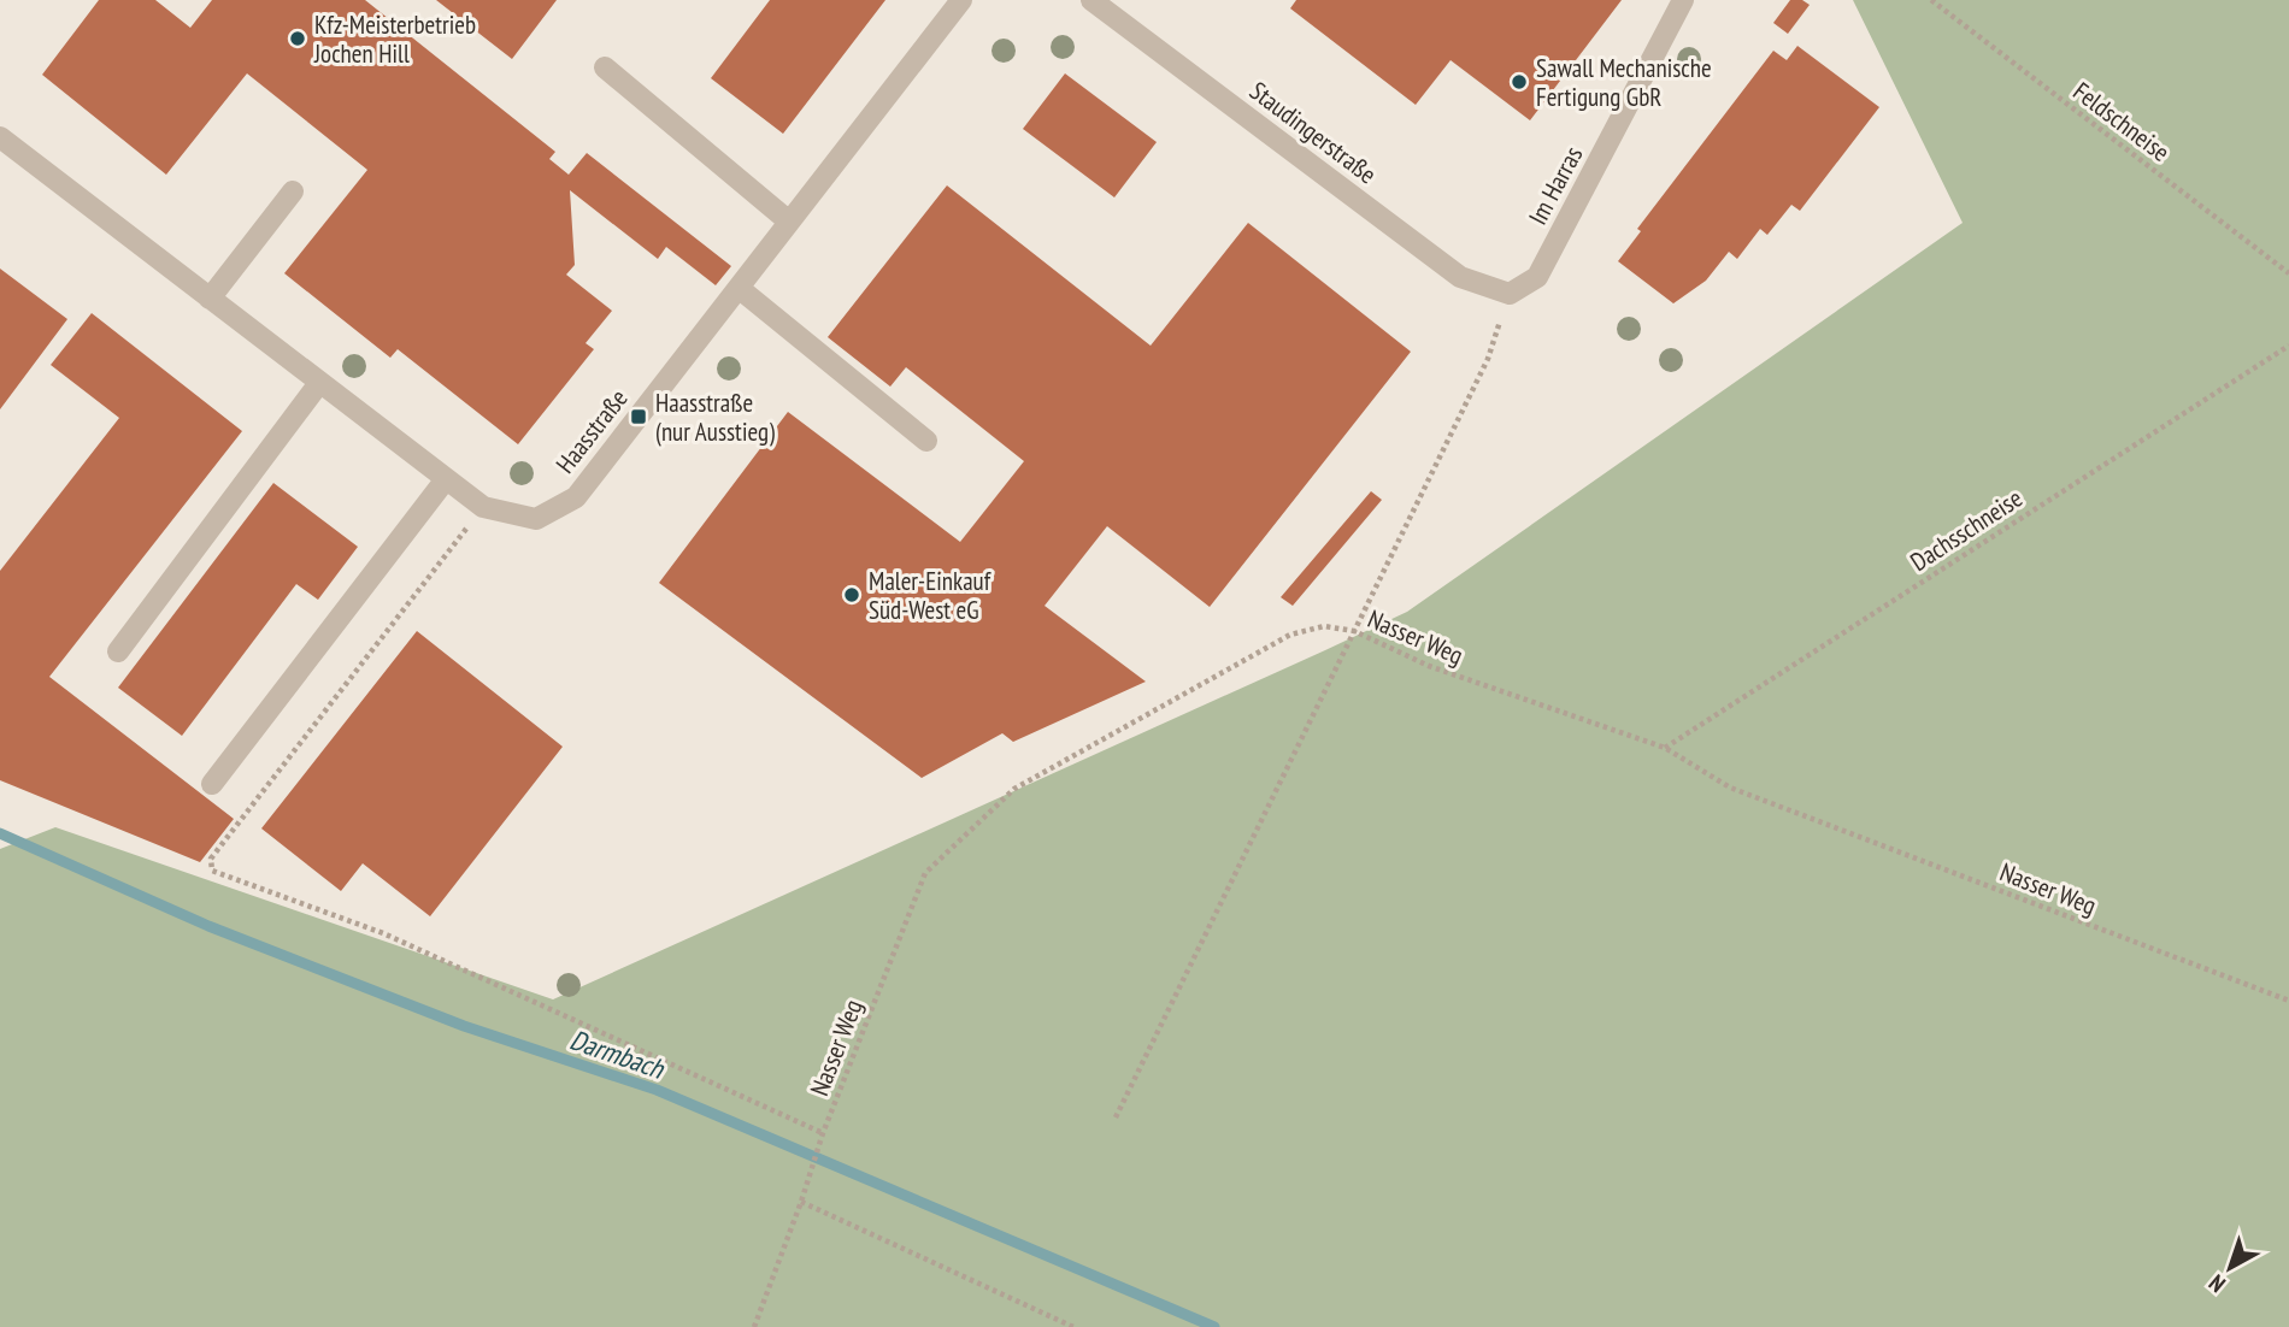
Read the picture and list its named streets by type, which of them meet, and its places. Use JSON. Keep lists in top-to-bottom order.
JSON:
{
  "streets": {
    "street": ["Staudingerstraße", "Im Harras", "Haasstraße"],
    "path": ["Feldschneise", "Dachsschneise", "Nasser Weg"]
  },
  "crossings": [
    ["Staudingerstraße", "Im Harras"],
    ["Dachsschneise", "Nasser Weg"]
  ],
  "water": ["Darmbach"],
  "places": {
    "other": ["Kfz-Meisterbetrieb Jochen Hill", "Sawall Mechanische Fertigung GbR", "Maler-Einkauf Süd-West eG"],
    "transit": ["Haasstraße (nur Ausstieg)"]
  },
  "north": "bottom left"
}
